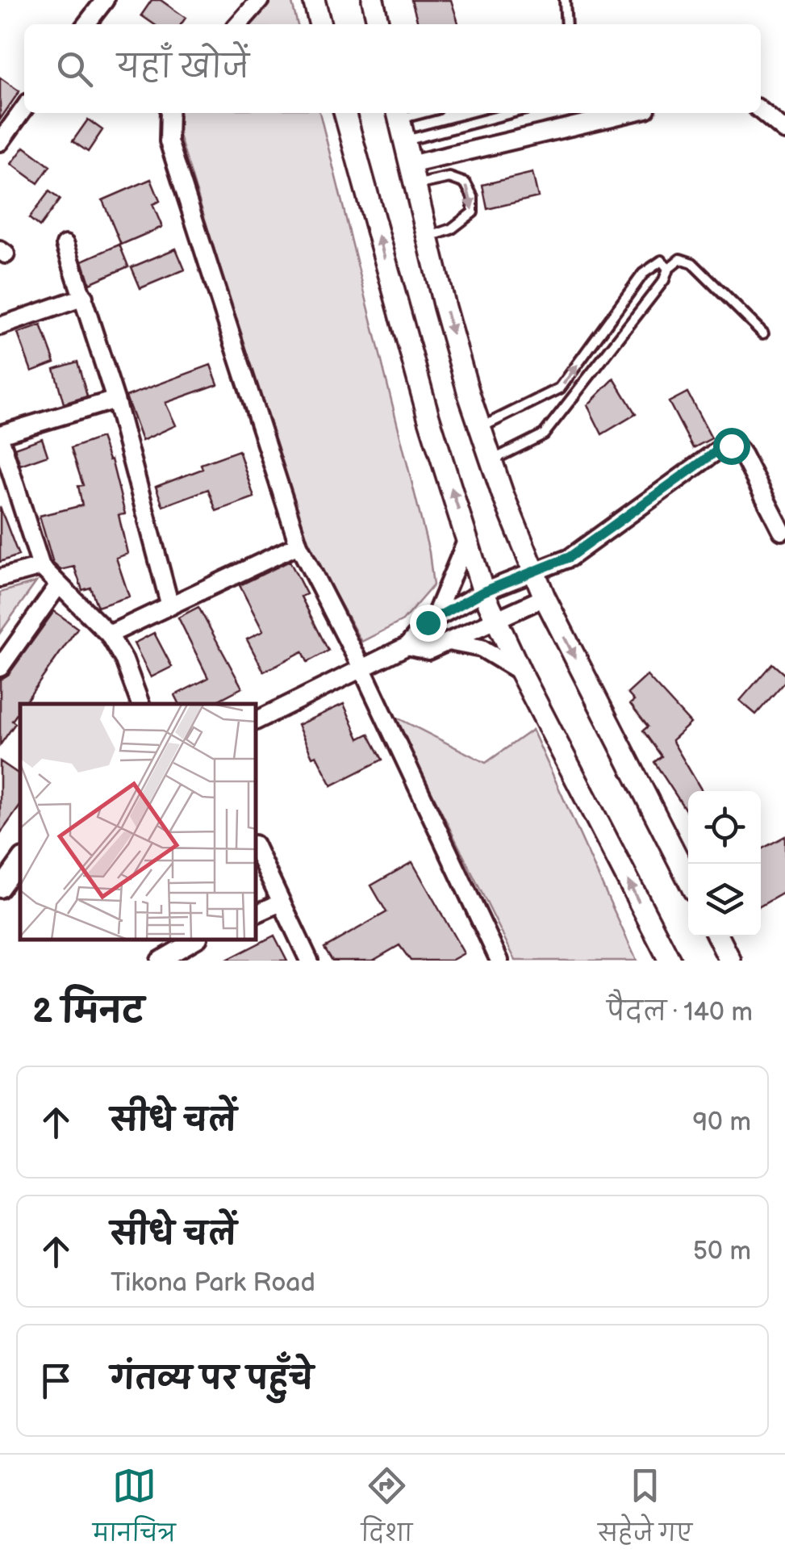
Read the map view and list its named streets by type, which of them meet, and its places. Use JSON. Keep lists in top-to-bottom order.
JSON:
{
  "page": {
    "search": "यहाँ खोजें",
    "heading": ["2 मिनट", "पैदल · 140 m"],
    "list": [
      ["सीधे चलें", "90 m"],
      ["सीधे चलें", "Tikona Park Road", "50 m"],
      "गंतव्य पर पहुँचे"
    ],
    "nav": ["मानचित्र", "दिशा", "सहेजे गए"]
  }
}
